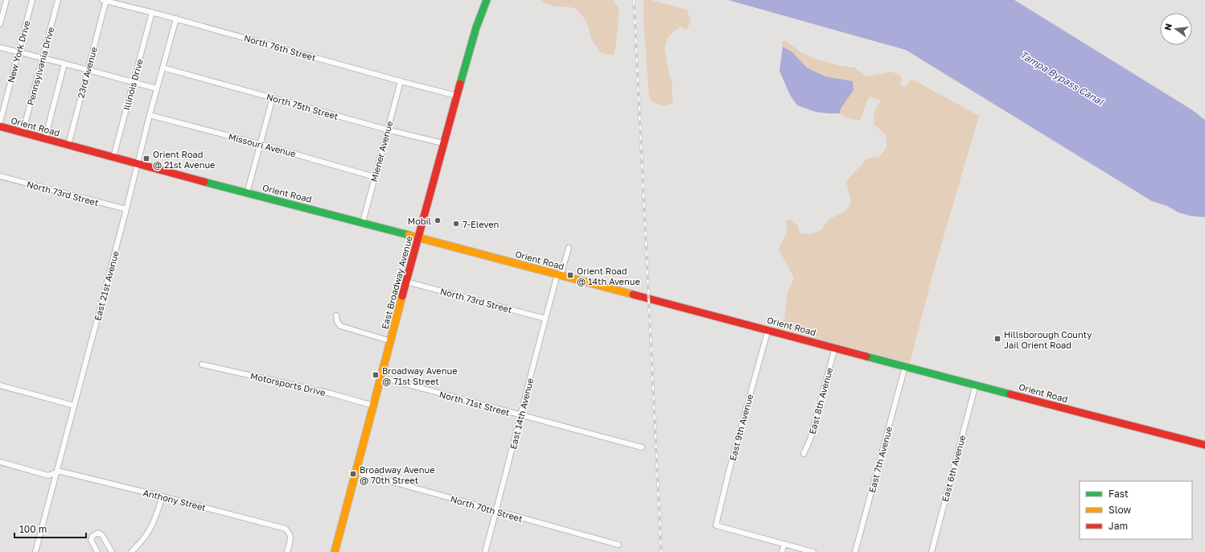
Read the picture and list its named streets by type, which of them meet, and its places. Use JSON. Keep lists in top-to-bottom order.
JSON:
{
  "streets": {
    "street": [
      "North 76th Street",
      "New York Drive",
      "Pennsylvania Drive",
      "23rd Avenue",
      "Illinois Drive",
      "North 75th Street",
      "Orient Road",
      "Missouri Avenue",
      "Miener Avenue",
      "North 73rd Street",
      "East Broadway Avenue",
      "East 21st Avenue",
      "Motorsports Drive",
      "East 8th Avenue",
      "North 71st Street",
      "East 14th Avenue",
      "East 9th Avenue",
      "East 7th Avenue",
      "East 6th Avenue",
      "Anthony Street",
      "North 70th Street"
    ]
  },
  "crossings": [
    ["North 76th Street", "23rd Avenue"],
    ["North 76th Street", "Illinois Drive"],
    ["North 76th Street", "Miener Avenue"],
    ["North 76th Street", "East Broadway Avenue"],
    ["North 76th Street", "East 21st Avenue"],
    ["Pennsylvania Drive", "Orient Road"],
    ["23rd Avenue", "Orient Road"],
    ["Illinois Drive", "Orient Road"],
    ["North 75th Street", "Miener Avenue"],
    ["North 75th Street", "East Broadway Avenue"],
    ["North 75th Street", "East 21st Avenue"],
    ["Orient Road", "Miener Avenue"],
    ["Orient Road", "East Broadway Avenue"],
    ["Orient Road", "East 21st Avenue"],
    ["Orient Road", "East 8th Avenue"],
    ["Orient Road", "East 14th Avenue"],
    ["Orient Road", "East 9th Avenue"],
    ["Orient Road", "East 7th Avenue"],
    ["Orient Road", "East 6th Avenue"],
    ["Missouri Avenue", "Miener Avenue"],
    ["Missouri Avenue", "East 21st Avenue"],
    ["North 73rd Street", "East Broadway Avenue"],
    ["North 73rd Street", "East 21st Avenue"],
    ["North 73rd Street", "East 14th Avenue"],
    ["East Broadway Avenue", "Motorsports Drive"],
    ["East Broadway Avenue", "North 71st Street"],
    ["East Broadway Avenue", "North 70th Street"],
    ["East 21st Avenue", "Anthony Street"],
    ["North 71st Street", "East 14th Avenue"],
    ["East 14th Avenue", "North 70th Street"]
  ],
  "water": ["Tampa Bypass Canal"],
  "places": {
    "transit": [
      "Orient Road @ 21st Avenue",
      "Orient Road @ 14th Avenue",
      "Hillsborough County Jail Orient Road",
      "Broadway Avenue @ 71st Street",
      "Broadway Avenue @ 70th Street"
    ],
    "other": ["Mobil", "7-Eleven"]
  },
  "legend": ["Fast", "Slow", "Jam"],
  "scale_bar": "100 m",
  "north": "left"
}
